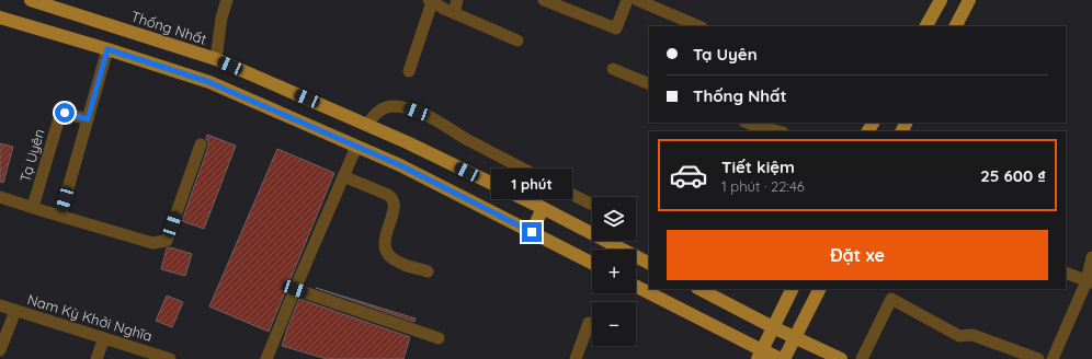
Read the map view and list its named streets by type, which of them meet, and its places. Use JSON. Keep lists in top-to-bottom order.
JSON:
{
  "streets": {
    "main road": ["Thống Nhất"],
    "street": ["Tạ Uyên", "Nam Kỳ Khởi Nghĩa"]
  },
  "page": {
    "banner": ["Tạ Uyên", "Thống Nhất"],
    "list": [
      {
        "name": "Tiết kiệm",
        "note": "1 phút · 22:46",
        "value": "25 600 ₫"
      }
    ],
    "bubble": "1 phút",
    "map_buttons": ["+", "−"],
    "buttons": "Đặt xe"
  }
}
